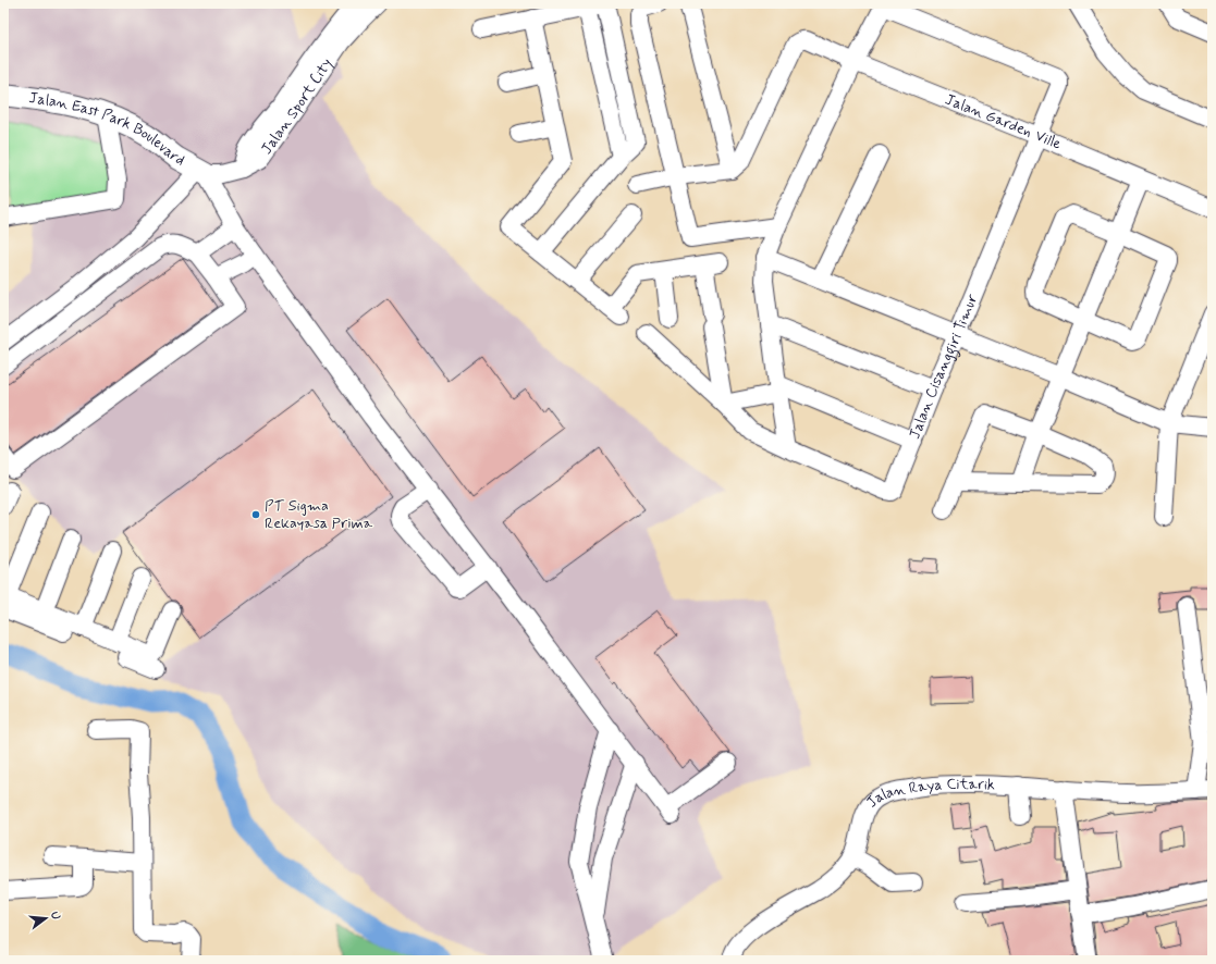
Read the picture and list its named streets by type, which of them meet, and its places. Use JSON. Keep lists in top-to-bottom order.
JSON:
{
  "streets": {
    "main road": ["Jalan East Park Boulevard"],
    "street": [
      "Jalan Sport City",
      "Jalan Garden Ville",
      "Jalan Cisanggiri Timur",
      "Jalan Raya Citarik"
    ]
  },
  "crossings": [
    ["Jalan Garden Ville", "Jalan Cisanggiri Timur"]
  ],
  "places": ["PT Sigma Rekayasa Prima"],
  "north": "right"
}
